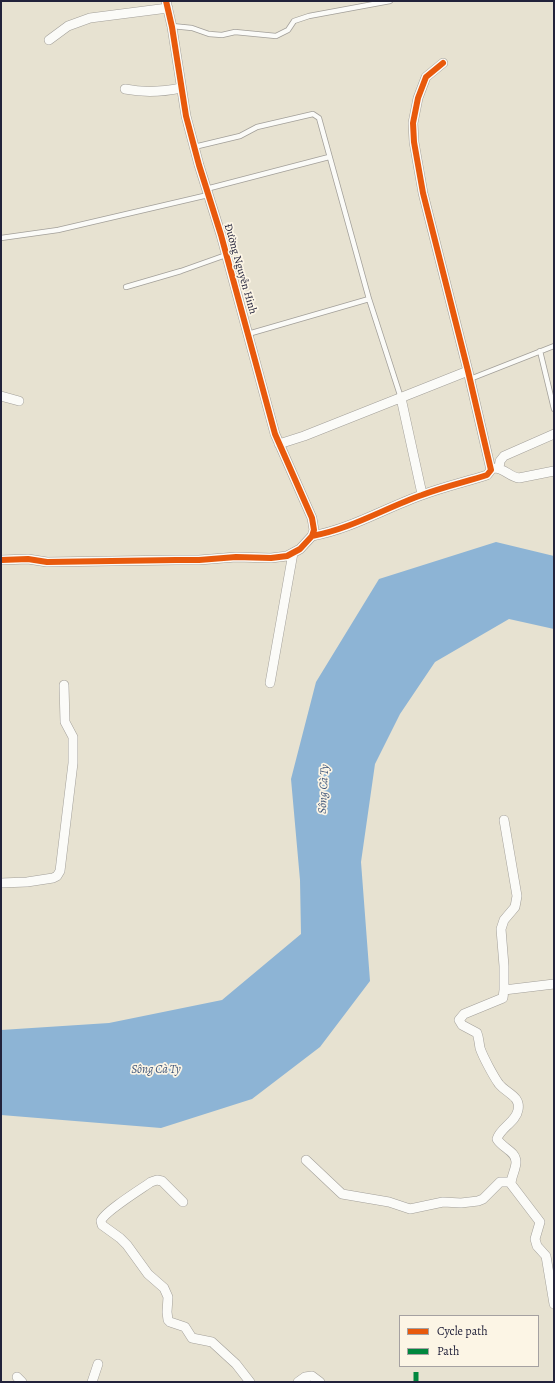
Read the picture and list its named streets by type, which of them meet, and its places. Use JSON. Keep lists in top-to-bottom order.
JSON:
{
  "streets": {
    "street": ["Đường Nguyễn Hinh"]
  },
  "water": ["Sông Cà Ty"],
  "legend": ["Cycle path", "Path"]
}
